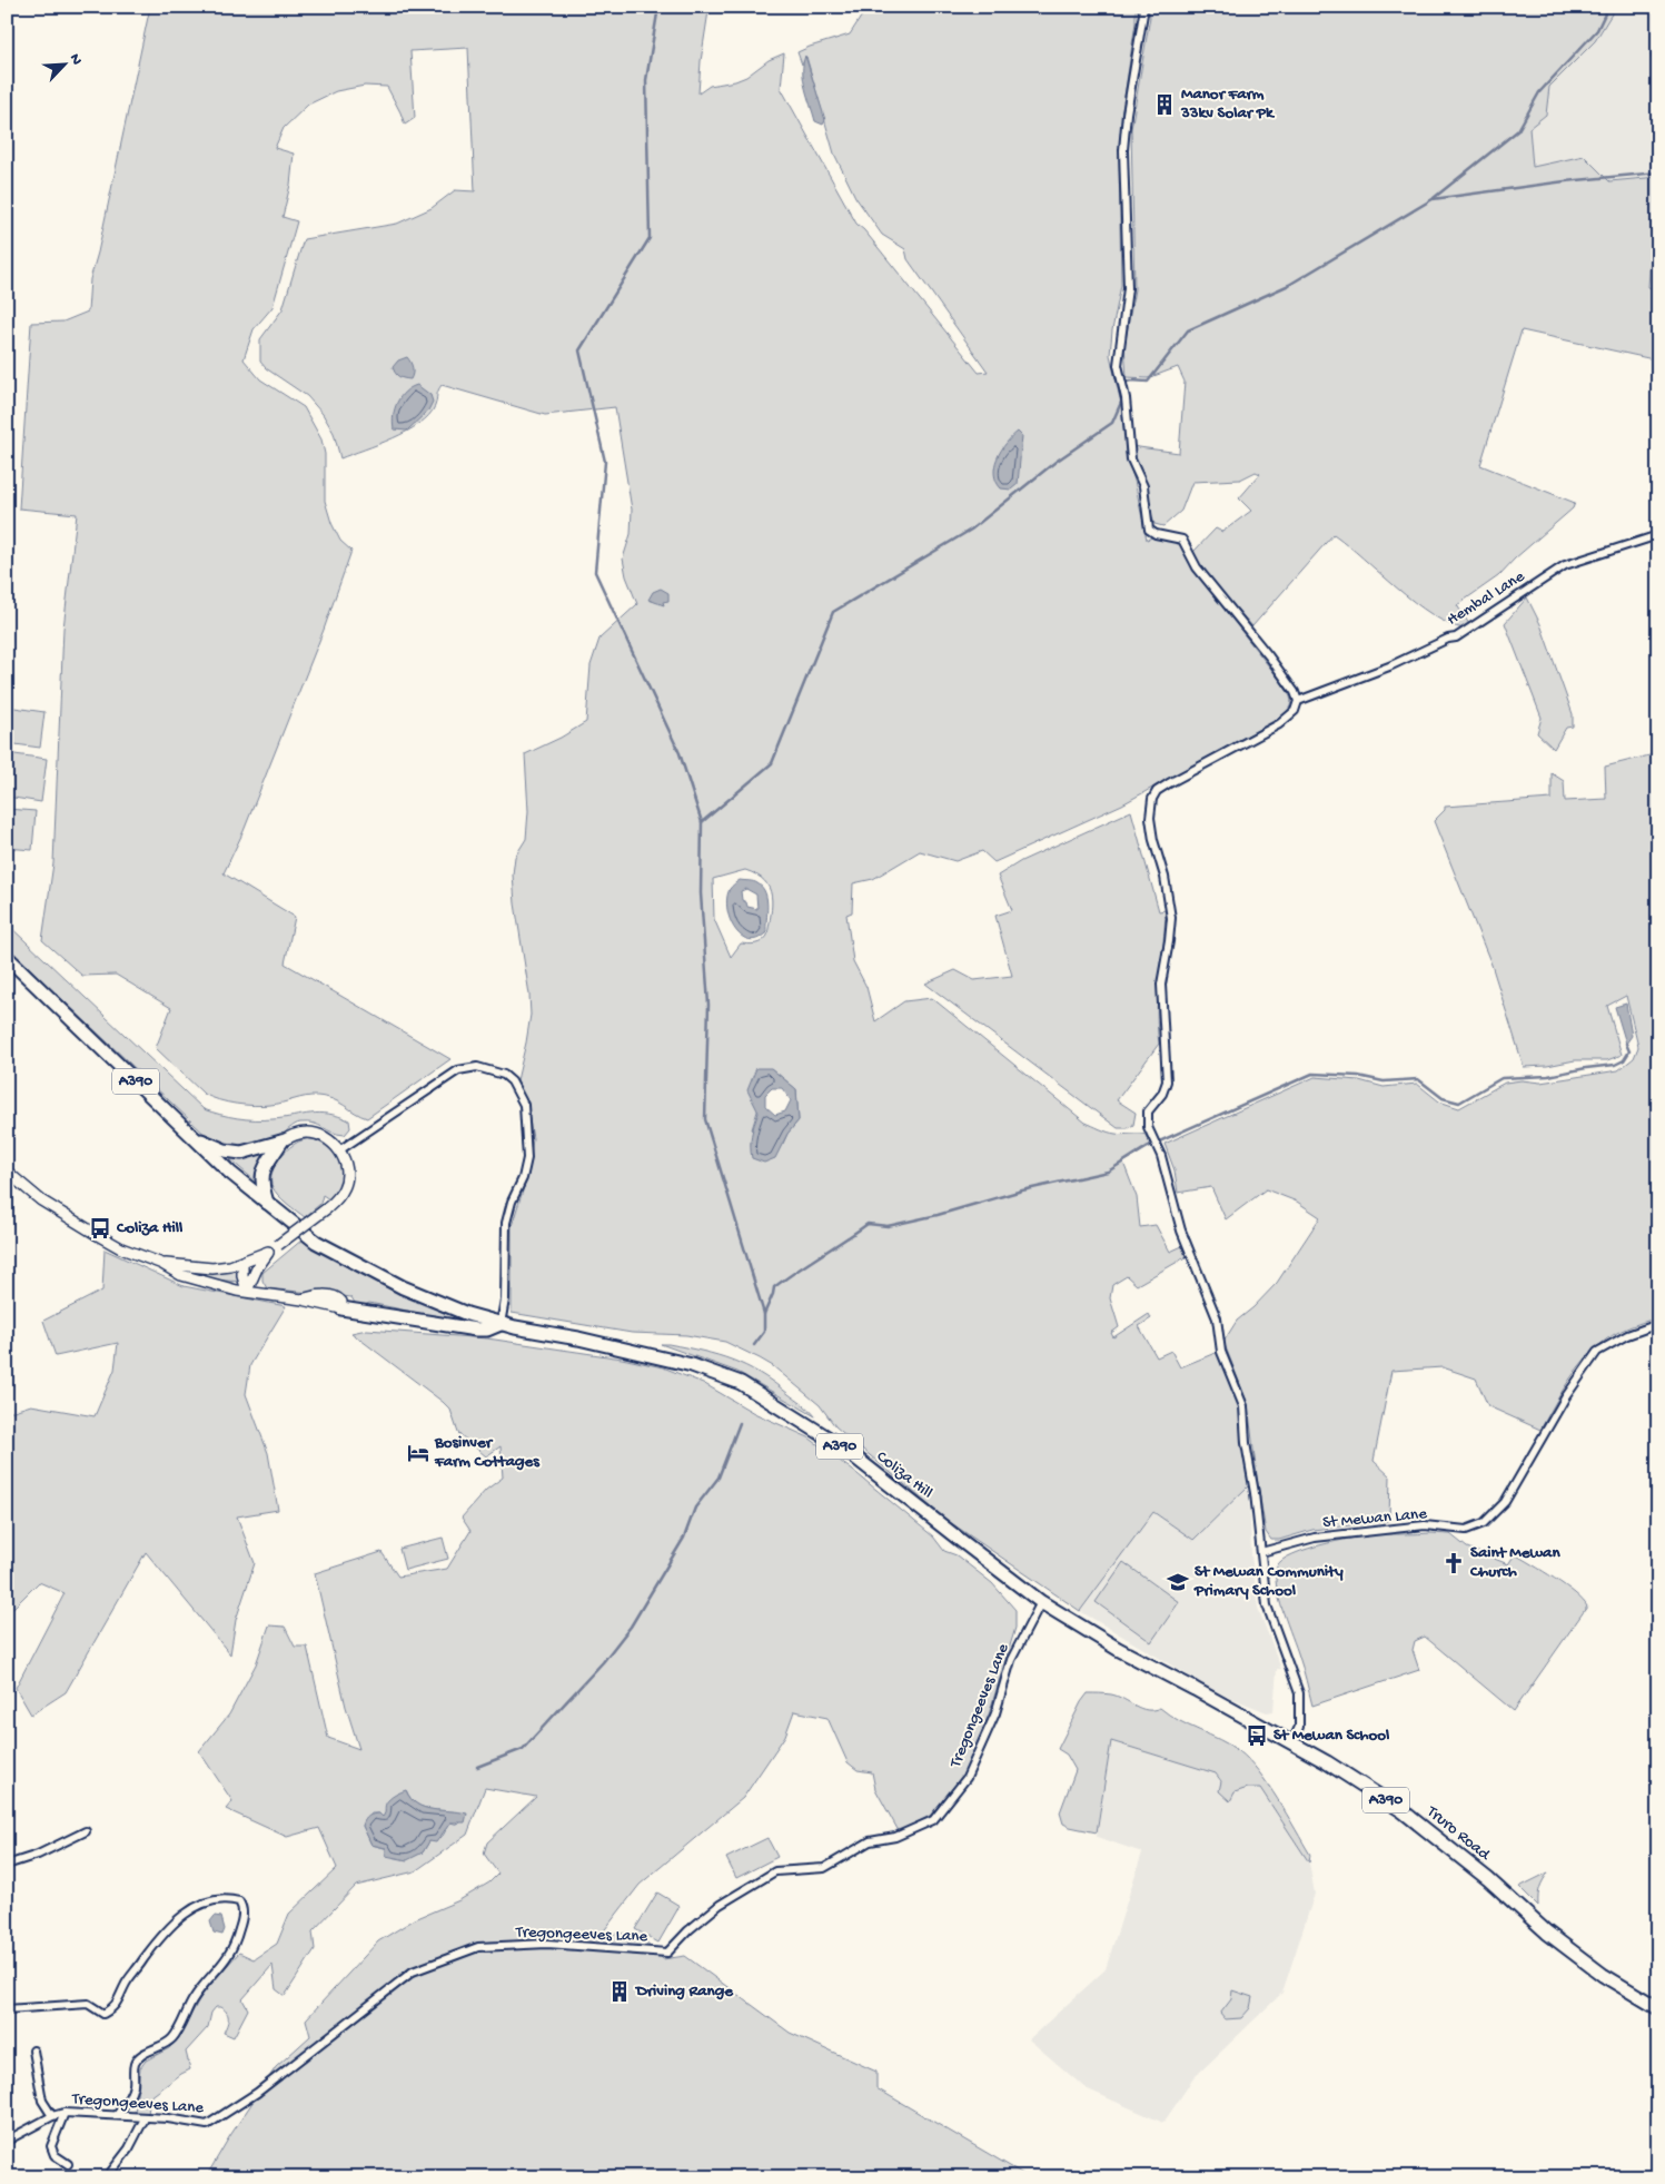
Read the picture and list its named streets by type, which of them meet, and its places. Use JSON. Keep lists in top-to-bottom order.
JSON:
{
  "streets": {
    "highway": ["A390", "Coliza Hill", "Truro Road"],
    "street": ["Hembal Lane", "St Mewan Lane", "Tregongeeves Lane"]
  },
  "crossings": [
    ["A390", "Coliza Hill"],
    ["Coliza Hill", "Tregongeeves Lane"],
    ["Coliza Hill", "Truro Road"],
    ["Tregongeeves Lane", "Truro Road"]
  ],
  "places": {
    "building": ["Manor Farm 33kv Solar Pk", "Driving Range"],
    "bus stop": ["Coliza Hill", "St Mewan School"],
    "hotel": ["Bosinver Farm Cottages"],
    "church": ["Saint Mewan Church"],
    "school or university": ["St Mewan Community Primary School"]
  },
  "north": "top right"
}
